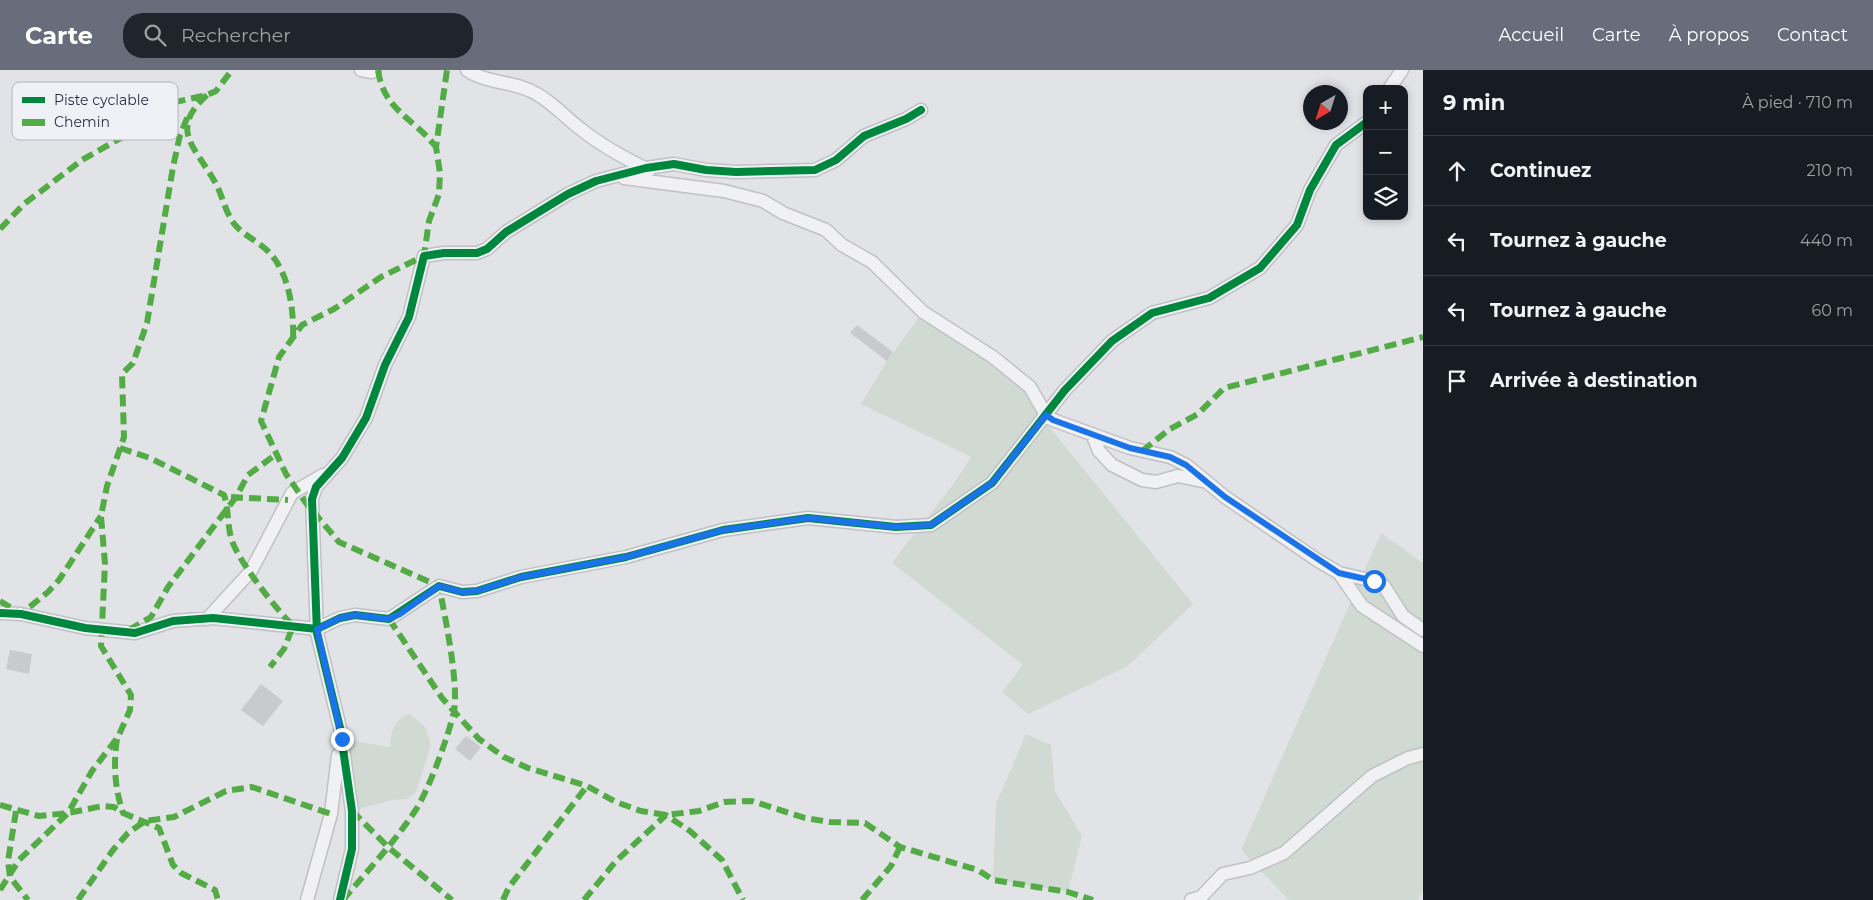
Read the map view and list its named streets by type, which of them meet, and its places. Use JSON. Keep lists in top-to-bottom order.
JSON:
{
  "legend": ["Piste cyclable", "Chemin"],
  "north": "bottom left",
  "page": {
    "header": "Carte",
    "search": "Rechercher",
    "nav": [
      "Accueil",
      "Carte",
      "À propos",
      "Contact"
    ],
    "heading": ["9 min", "À pied · 710 m"],
    "map_buttons": ["+", "−"],
    "list": [
      ["Continuez", "210 m"],
      ["Tournez à gauche", "440 m"],
      ["Tournez à gauche", "60 m"],
      "Arrivée à destination"
    ]
  }
}
